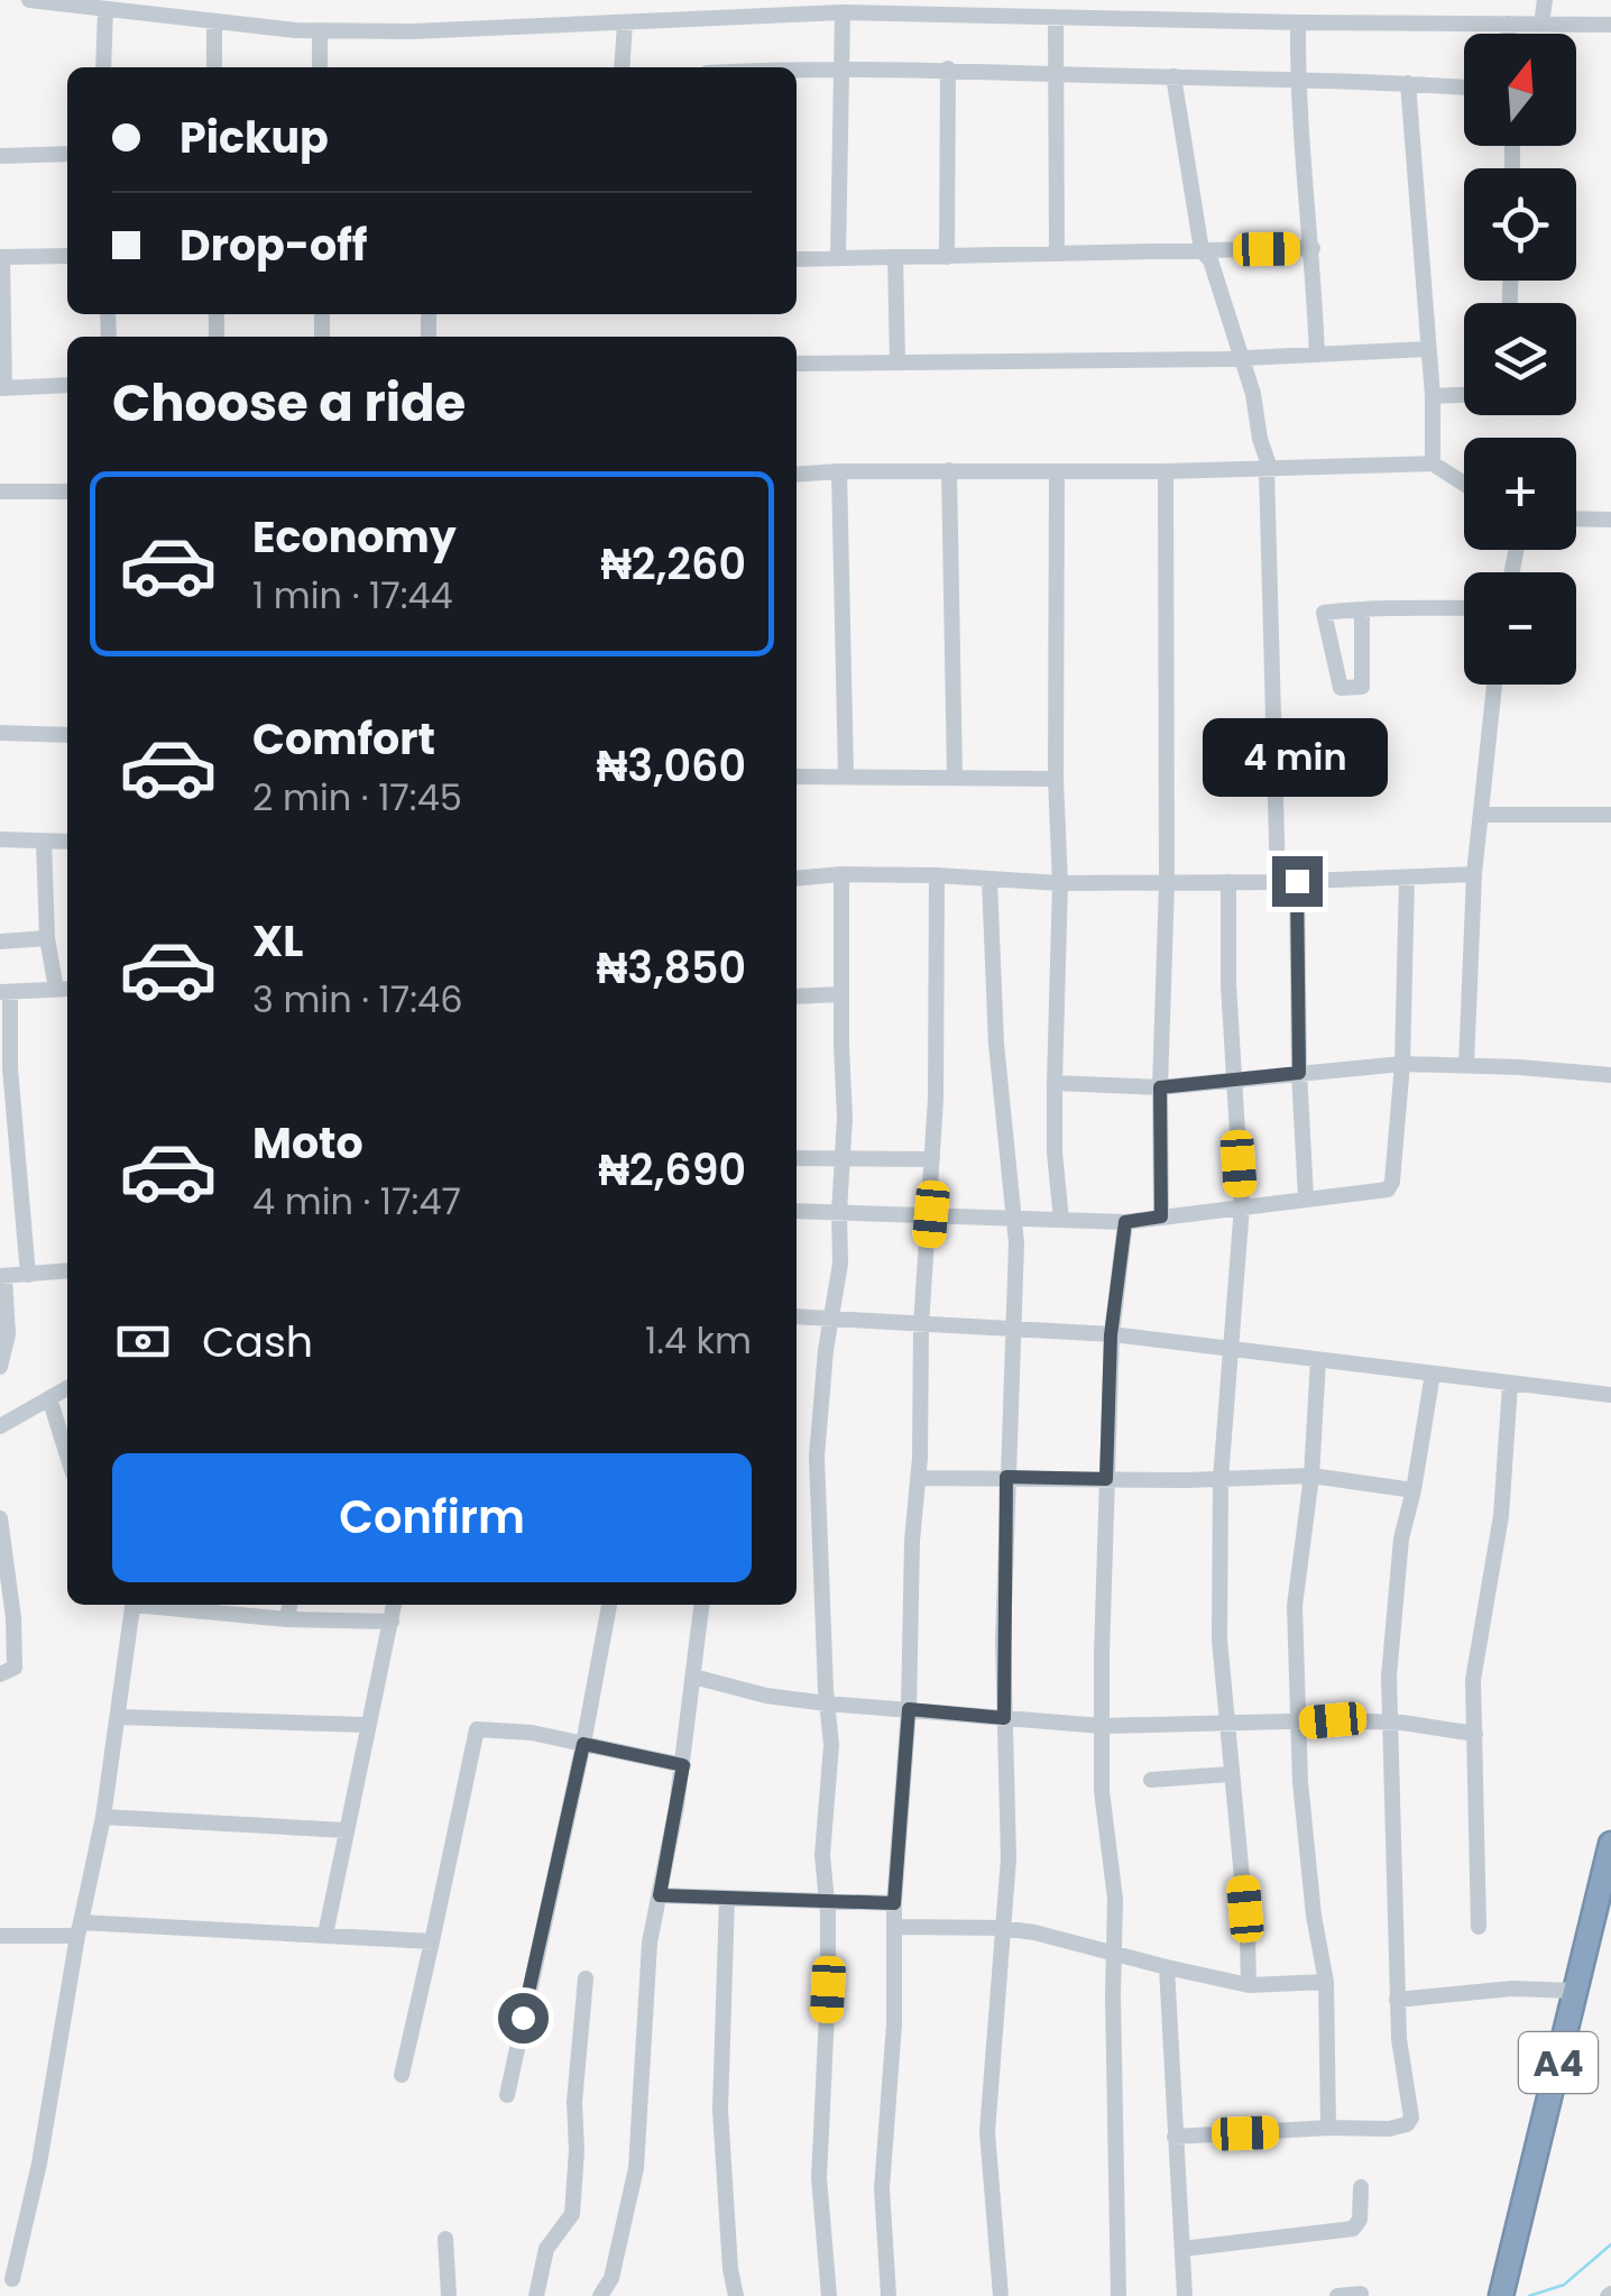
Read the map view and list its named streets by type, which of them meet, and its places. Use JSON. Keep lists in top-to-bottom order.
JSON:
{
  "streets": {
    "highway": ["A4"]
  },
  "north": "top",
  "page": {
    "map_buttons": ["+", "−"],
    "banner": ["Pickup", "Drop-off"],
    "heading": "Choose a ride",
    "list": [
      {
        "name": "Economy",
        "note": "1 min · 17:44",
        "value": "₦2,260"
      },
      {
        "name": "Comfort",
        "note": "2 min · 17:45",
        "value": "₦3,060"
      },
      {
        "name": "XL",
        "note": "3 min · 17:46",
        "value": "₦3,850"
      },
      {
        "name": "Moto",
        "note": "4 min · 17:47",
        "value": "₦2,690"
      }
    ],
    "bubble": "4 min",
    "pay": ["Cash", "1.4 km"],
    "buttons": "Confirm"
  }
}
